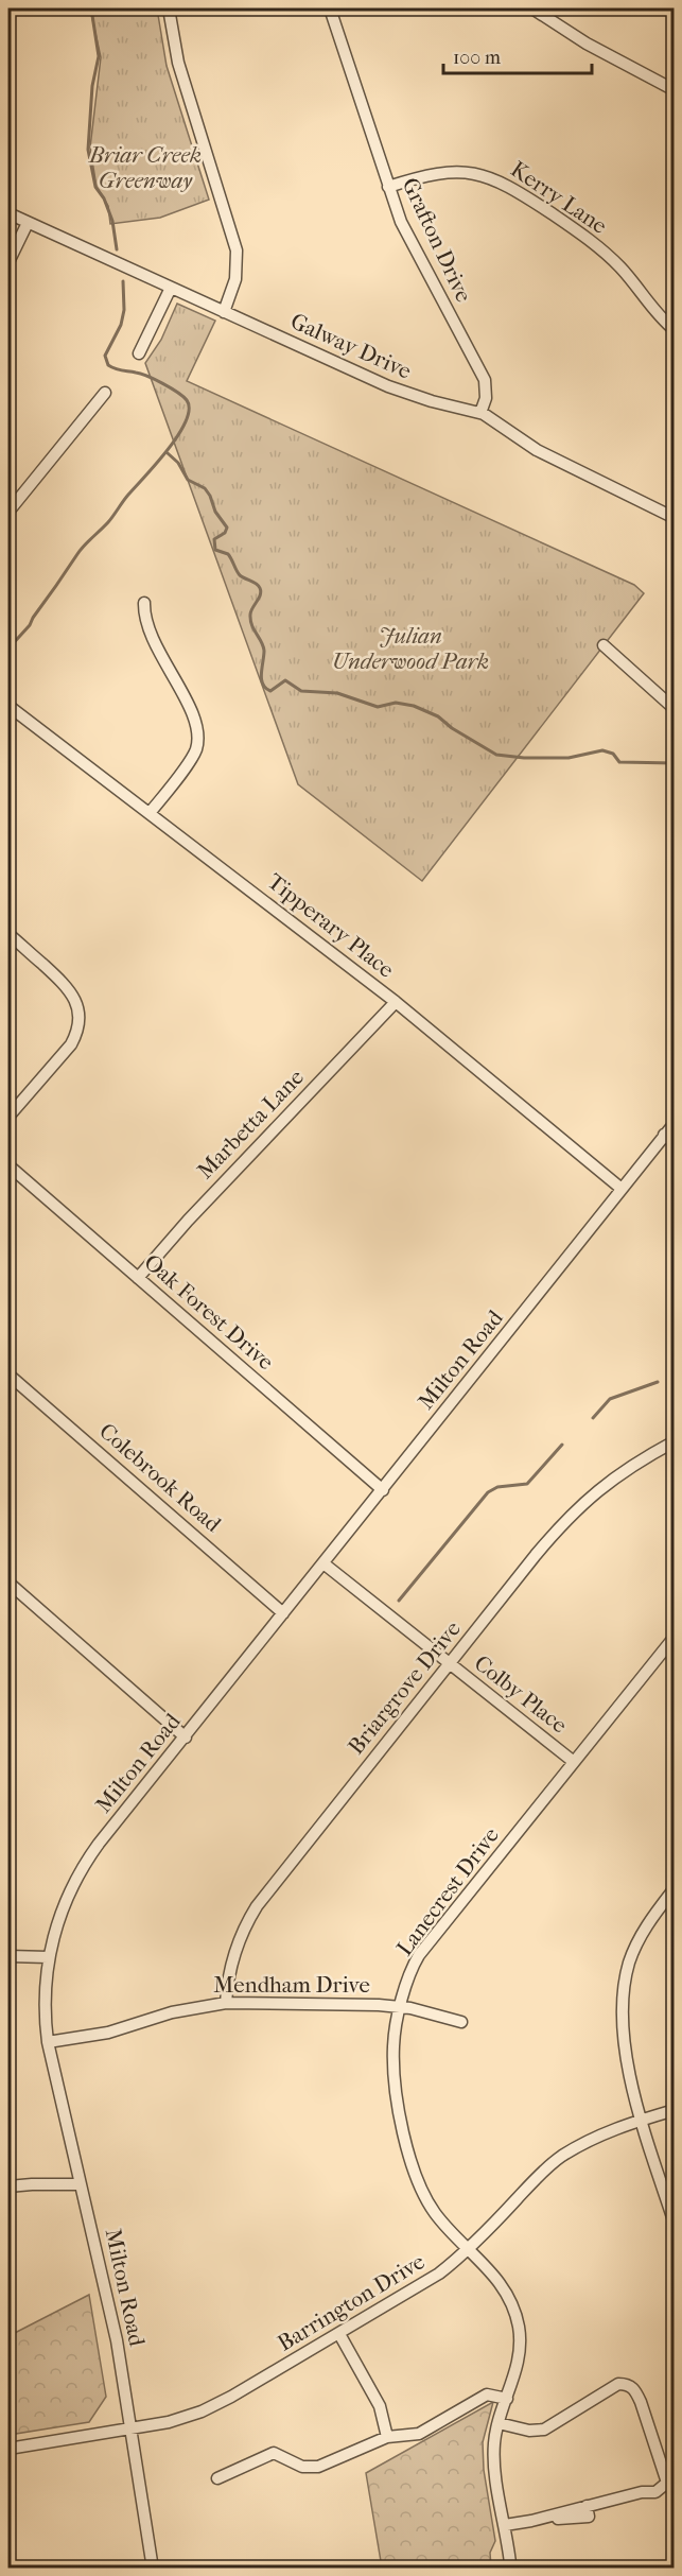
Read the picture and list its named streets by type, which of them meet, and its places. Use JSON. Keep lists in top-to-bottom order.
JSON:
{
  "streets": {
    "street": [
      "Kerry Lane",
      "Grafton Drive",
      "Galway Drive",
      "Tipperary Place",
      "Marbetta Lane",
      "Oak Forest Drive",
      "Milton Road",
      "Colebrook Road",
      "Briargrove Drive",
      "Colby Place",
      "Lanecrest Drive",
      "Mendham Drive",
      "Barrington Drive"
    ]
  },
  "crossings": [
    ["Kerry Lane", "Grafton Drive"],
    ["Grafton Drive", "Galway Drive"],
    ["Tipperary Place", "Marbetta Lane"],
    ["Tipperary Place", "Milton Road"],
    ["Marbetta Lane", "Oak Forest Drive"],
    ["Oak Forest Drive", "Milton Road"],
    ["Milton Road", "Colebrook Road"],
    ["Milton Road", "Colby Place"],
    ["Milton Road", "Mendham Drive"],
    ["Milton Road", "Barrington Drive"],
    ["Briargrove Drive", "Colby Place"],
    ["Briargrove Drive", "Mendham Drive"],
    ["Colby Place", "Lanecrest Drive"],
    ["Lanecrest Drive", "Mendham Drive"],
    ["Lanecrest Drive", "Barrington Drive"]
  ],
  "parks": ["Briar Creek Greenway", "Julian Underwood Park"],
  "scale_bar": "100 m"
}
